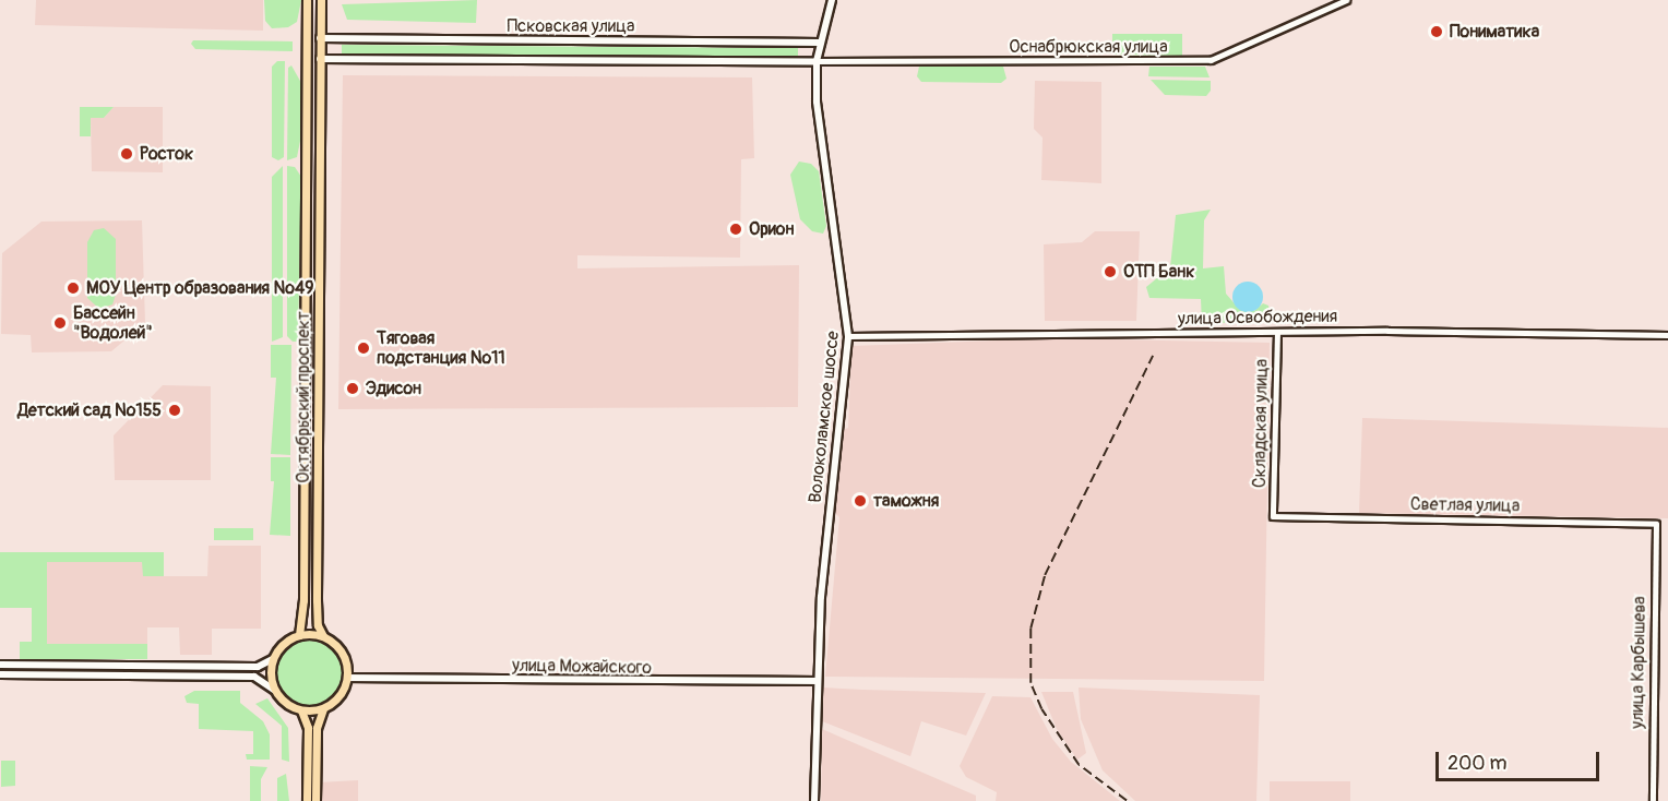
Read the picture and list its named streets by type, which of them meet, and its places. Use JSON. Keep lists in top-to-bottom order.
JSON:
{
  "streets": {
    "main road": [
      "Псковская улица",
      "Октябрьский проспект",
      "Волоколамское шоссе",
      "улица Можайского"
    ],
    "street": [
      "Оснабрюкская улица",
      "улица Освобождения",
      "Складская улица",
      "Светлая улица",
      "улица Карбышева"
    ]
  },
  "crossings": [
    ["Псковская улица", "Оснабрюкская улица"],
    ["Псковская улица", "Октябрьский проспект"],
    ["Псковская улица", "Волоколамское шоссе"],
    ["Оснабрюкская улица", "Волоколамское шоссе"],
    ["улица Освобождения", "Волоколамское шоссе"],
    ["улица Освобождения", "Складская улица"],
    ["Октябрьский проспект", "улица Можайского"],
    ["Волоколамское шоссе", "улица Можайского"],
    ["Складская улица", "Светлая улица"],
    ["Светлая улица", "улица Карбышева"]
  ],
  "places": [
    "Пониматика",
    "Росток",
    "Орион",
    "ОТП Банк",
    "МОУ Центр образования №49",
    "Бассейн \"Водолей\"",
    "Тяговая подстанция №11",
    "Эдисон",
    "Детский сад №155",
    "таможня"
  ],
  "scale_bar": "200 m"
}
